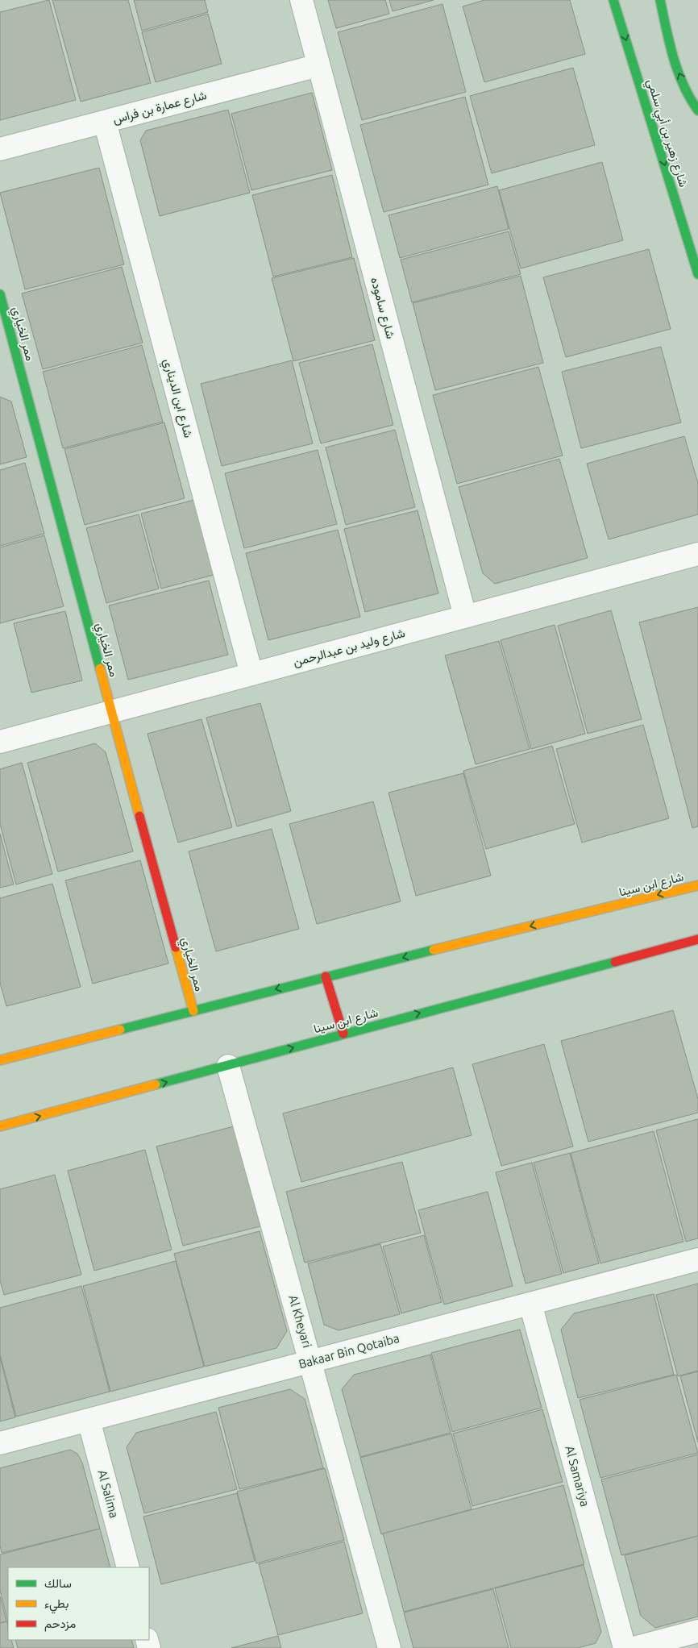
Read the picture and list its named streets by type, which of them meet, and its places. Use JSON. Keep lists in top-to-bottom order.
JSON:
{
  "streets": {
    "street": [
      "شارع عمارة بن فراس",
      "شارع زهير بن أبي سلمي",
      "شارع ساموده",
      "ممر الخياري",
      "شارع ابن الديناري",
      "شارع وليد بن عبدالرحمن",
      "شارع ابن سينا",
      "Al Kheyari",
      "Bakaar Bin Qotaiba",
      "Al Samariya",
      "Al Salima"
    ]
  },
  "crossings": [
    ["شارع عمارة بن فراس", "شارع ساموده"],
    ["شارع عمارة بن فراس", "شارع ابن الديناري"],
    ["شارع ساموده", "شارع وليد بن عبدالرحمن"],
    ["ممر الخياري", "شارع وليد بن عبدالرحمن"],
    ["ممر الخياري", "شارع ابن سينا"],
    ["شارع ابن الديناري", "شارع وليد بن عبدالرحمن"],
    ["شارع ابن سينا", "Al Kheyari"],
    ["Al Kheyari", "Bakaar Bin Qotaiba"],
    ["Bakaar Bin Qotaiba", "Al Samariya"],
    ["Bakaar Bin Qotaiba", "Al Salima"]
  ],
  "legend": ["سالك", "بطيء", "مزدحم"]
}
